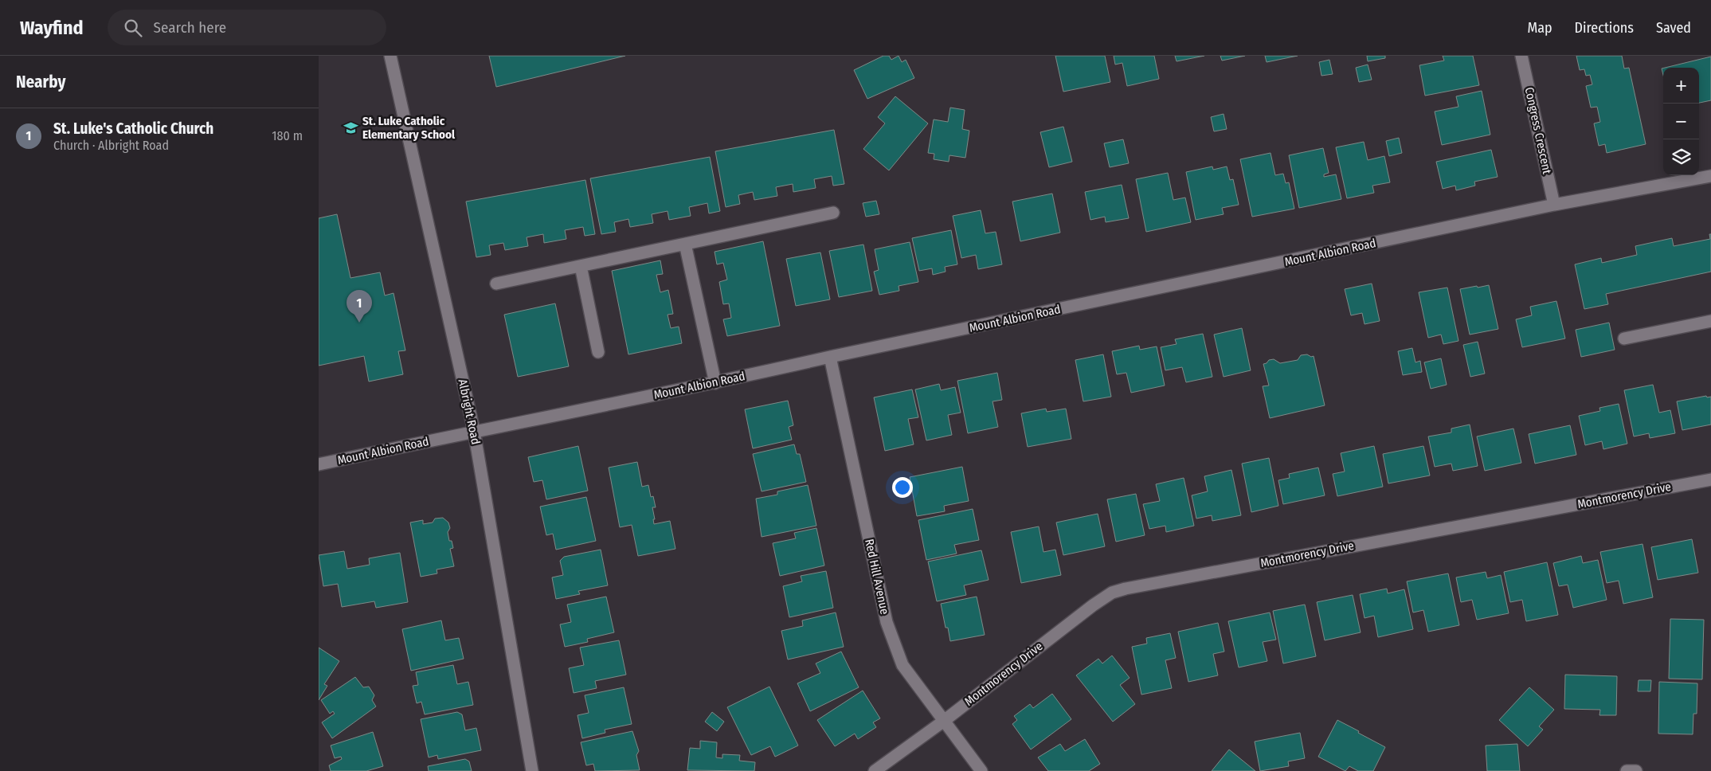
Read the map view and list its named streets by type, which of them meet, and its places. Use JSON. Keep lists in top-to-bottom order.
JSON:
{
  "streets": {
    "street": [
      "Congress Crescent",
      "Mount Albion Road",
      "Albright Road",
      "Montmorency Drive",
      "Red Hill Avenue"
    ]
  },
  "crossings": [
    ["Congress Crescent", "Mount Albion Road"],
    ["Mount Albion Road", "Albright Road"],
    ["Mount Albion Road", "Red Hill Avenue"],
    ["Montmorency Drive", "Red Hill Avenue"]
  ],
  "places": {
    "school or university": ["St. Luke Catholic Elementary School"]
  },
  "page": {
    "header": "Wayfind",
    "search": "Search here",
    "nav": ["Map", "Directions", "Saved"],
    "heading": "Nearby",
    "map_buttons": ["+", "−"],
    "list": [
      {
        "mark": "1",
        "name": "St. Luke's Catholic Church",
        "note": "Church · Albright Road",
        "value": "180 m"
      }
    ],
    "pins": "1"
  }
}
